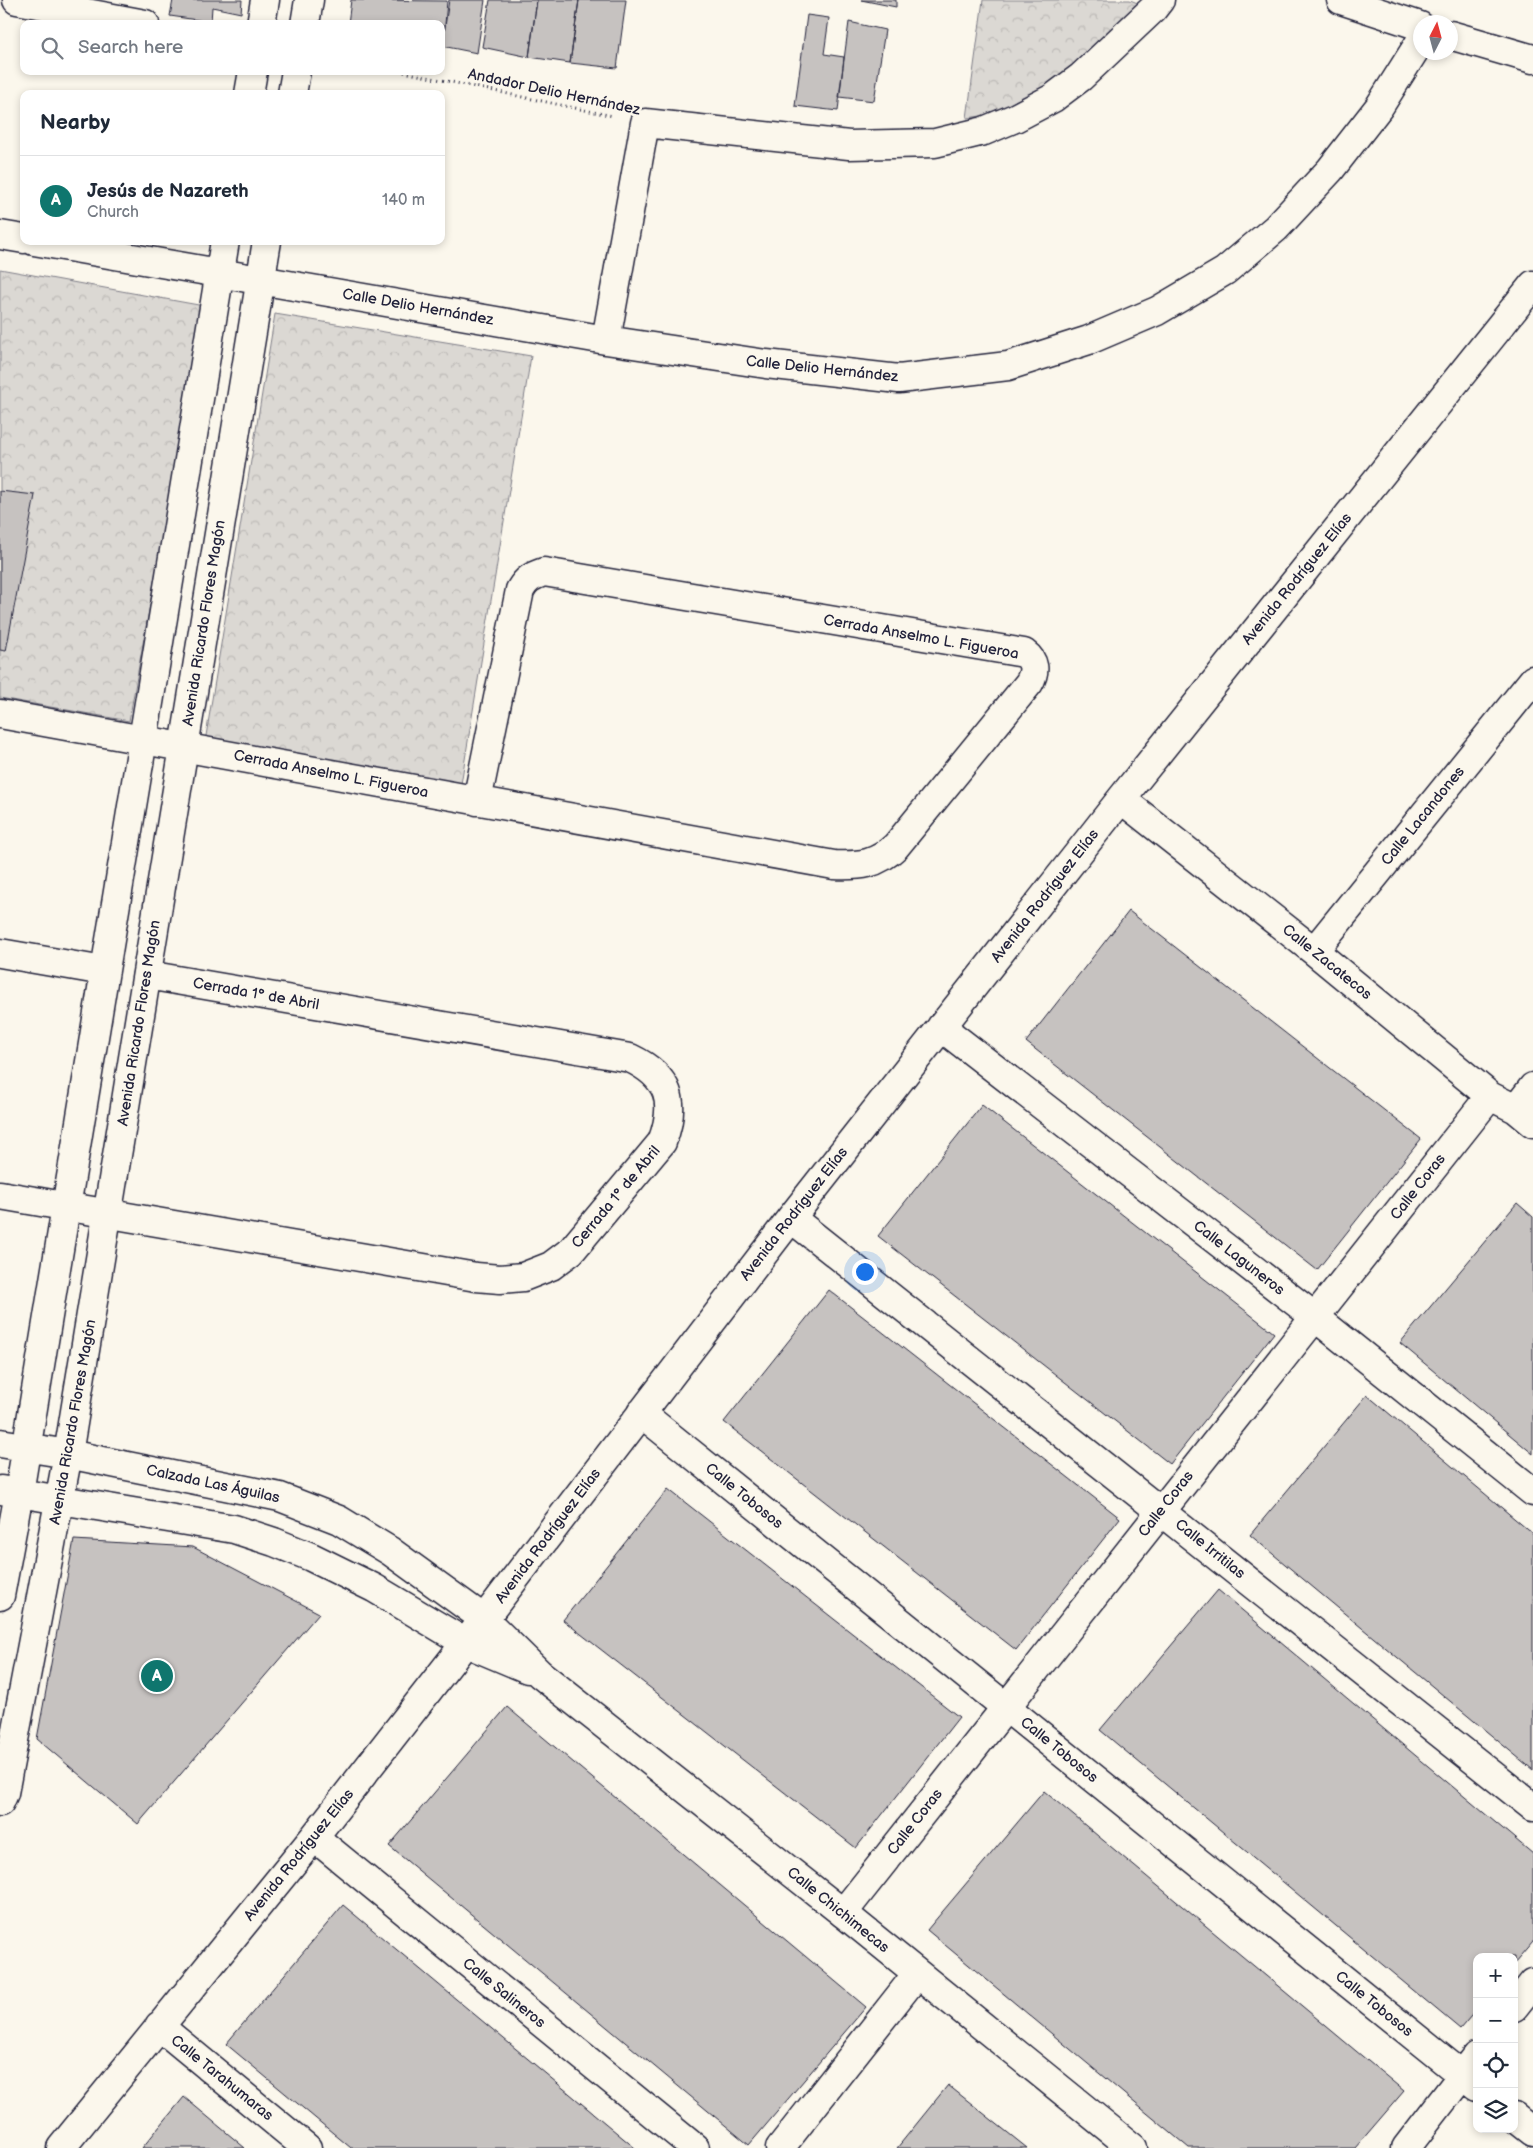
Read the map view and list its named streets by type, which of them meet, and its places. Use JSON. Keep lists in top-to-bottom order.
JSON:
{
  "streets": {
    "street": [
      "Calle Delio Hernández",
      "Avenida Rodríguez Elías",
      "Avenida Ricardo Flores Magón",
      "Cerrada Anselmo L. Figueroa",
      "Calle Lacandones",
      "Calle Zacatecos",
      "Cerrada 1° de Abril",
      "Calle Coras",
      "Calle Laguneros",
      "Calzada Las Águilas",
      "Calle Tobosos",
      "Calle Irritilas",
      "Calle Chichimecas",
      "Calle Salineros",
      "Calle Tarahumaras"
    ],
    "path": ["Andador Delio Hernández"]
  },
  "crossings": [
    ["Calle Delio Hernández", "Avenida Ricardo Flores Magón"],
    ["Avenida Rodríguez Elías", "Calle Zacatecos"],
    ["Avenida Rodríguez Elías", "Calle Laguneros"],
    ["Avenida Rodríguez Elías", "Calzada Las Águilas"],
    ["Avenida Rodríguez Elías", "Calle Tobosos"],
    ["Avenida Rodríguez Elías", "Calle Irritilas"],
    ["Avenida Rodríguez Elías", "Calle Chichimecas"],
    ["Avenida Rodríguez Elías", "Calle Salineros"],
    ["Avenida Rodríguez Elías", "Calle Tarahumaras"],
    ["Avenida Ricardo Flores Magón", "Cerrada Anselmo L. Figueroa"],
    ["Avenida Ricardo Flores Magón", "Cerrada 1° de Abril"],
    ["Avenida Ricardo Flores Magón", "Calzada Las Águilas"],
    ["Calle Lacandones", "Calle Zacatecos"],
    ["Calle Zacatecos", "Calle Coras"],
    ["Calle Coras", "Calle Laguneros"],
    ["Calle Coras", "Calle Tobosos"],
    ["Calle Coras", "Calle Irritilas"],
    ["Calle Coras", "Calle Chichimecas"],
    ["Calzada Las Águilas", "Calle Chichimecas"]
  ],
  "north": "top",
  "page": {
    "search": "Search here",
    "heading": "Nearby",
    "list": [
      {
        "mark": "A",
        "name": "Jesús de Nazareth",
        "note": "Church",
        "value": "140 m"
      }
    ],
    "pins": "A",
    "map_buttons": ["+", "−"]
  }
}
